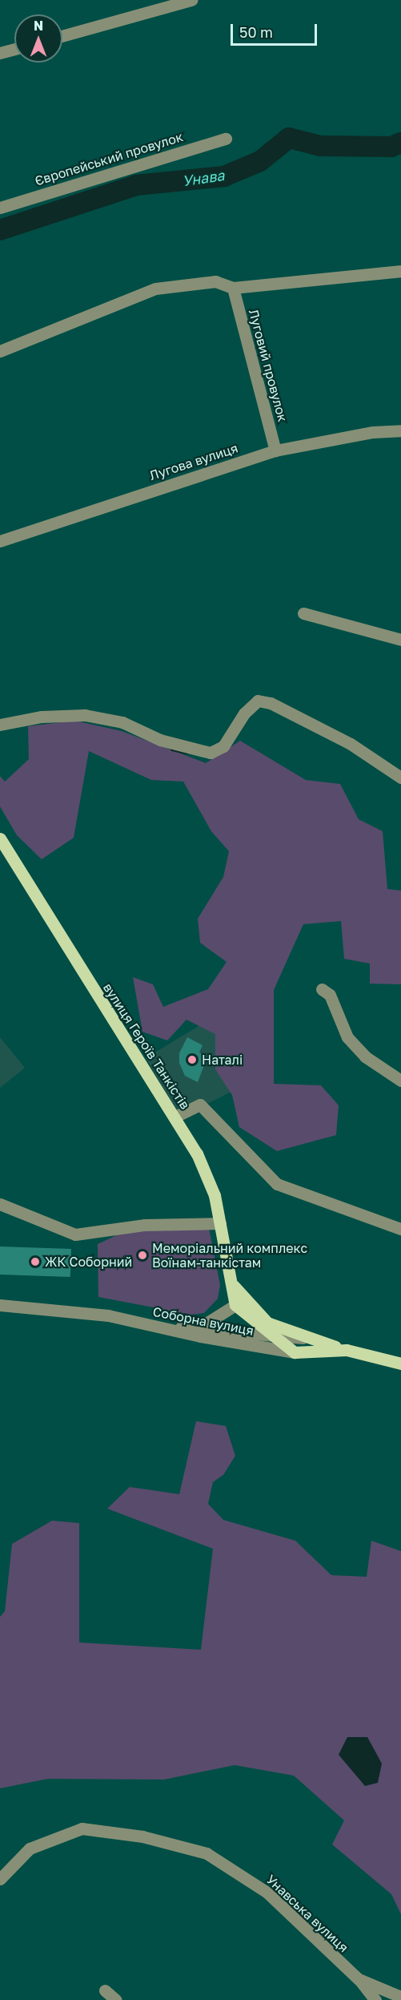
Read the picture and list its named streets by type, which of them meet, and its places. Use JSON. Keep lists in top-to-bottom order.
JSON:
{
  "streets": {
    "main road": ["вулиця Героїв Танкістів", "Соборна вулиця"],
    "street": [
      "Європейський провулок",
      "Луговий провулок",
      "Лугова вулиця",
      "Унавська вулиця"
    ]
  },
  "crossings": [
    ["Луговий провулок", "Лугова вулиця"],
    ["вулиця Героїв Танкістів", "Соборна вулиця"]
  ],
  "water": ["Унава"],
  "places": ["Наталі", "Меморіальний комплекс Воїнам-танкістам", "ЖК Соборний"],
  "scale_bar": "50 m",
  "north": "top"
}
